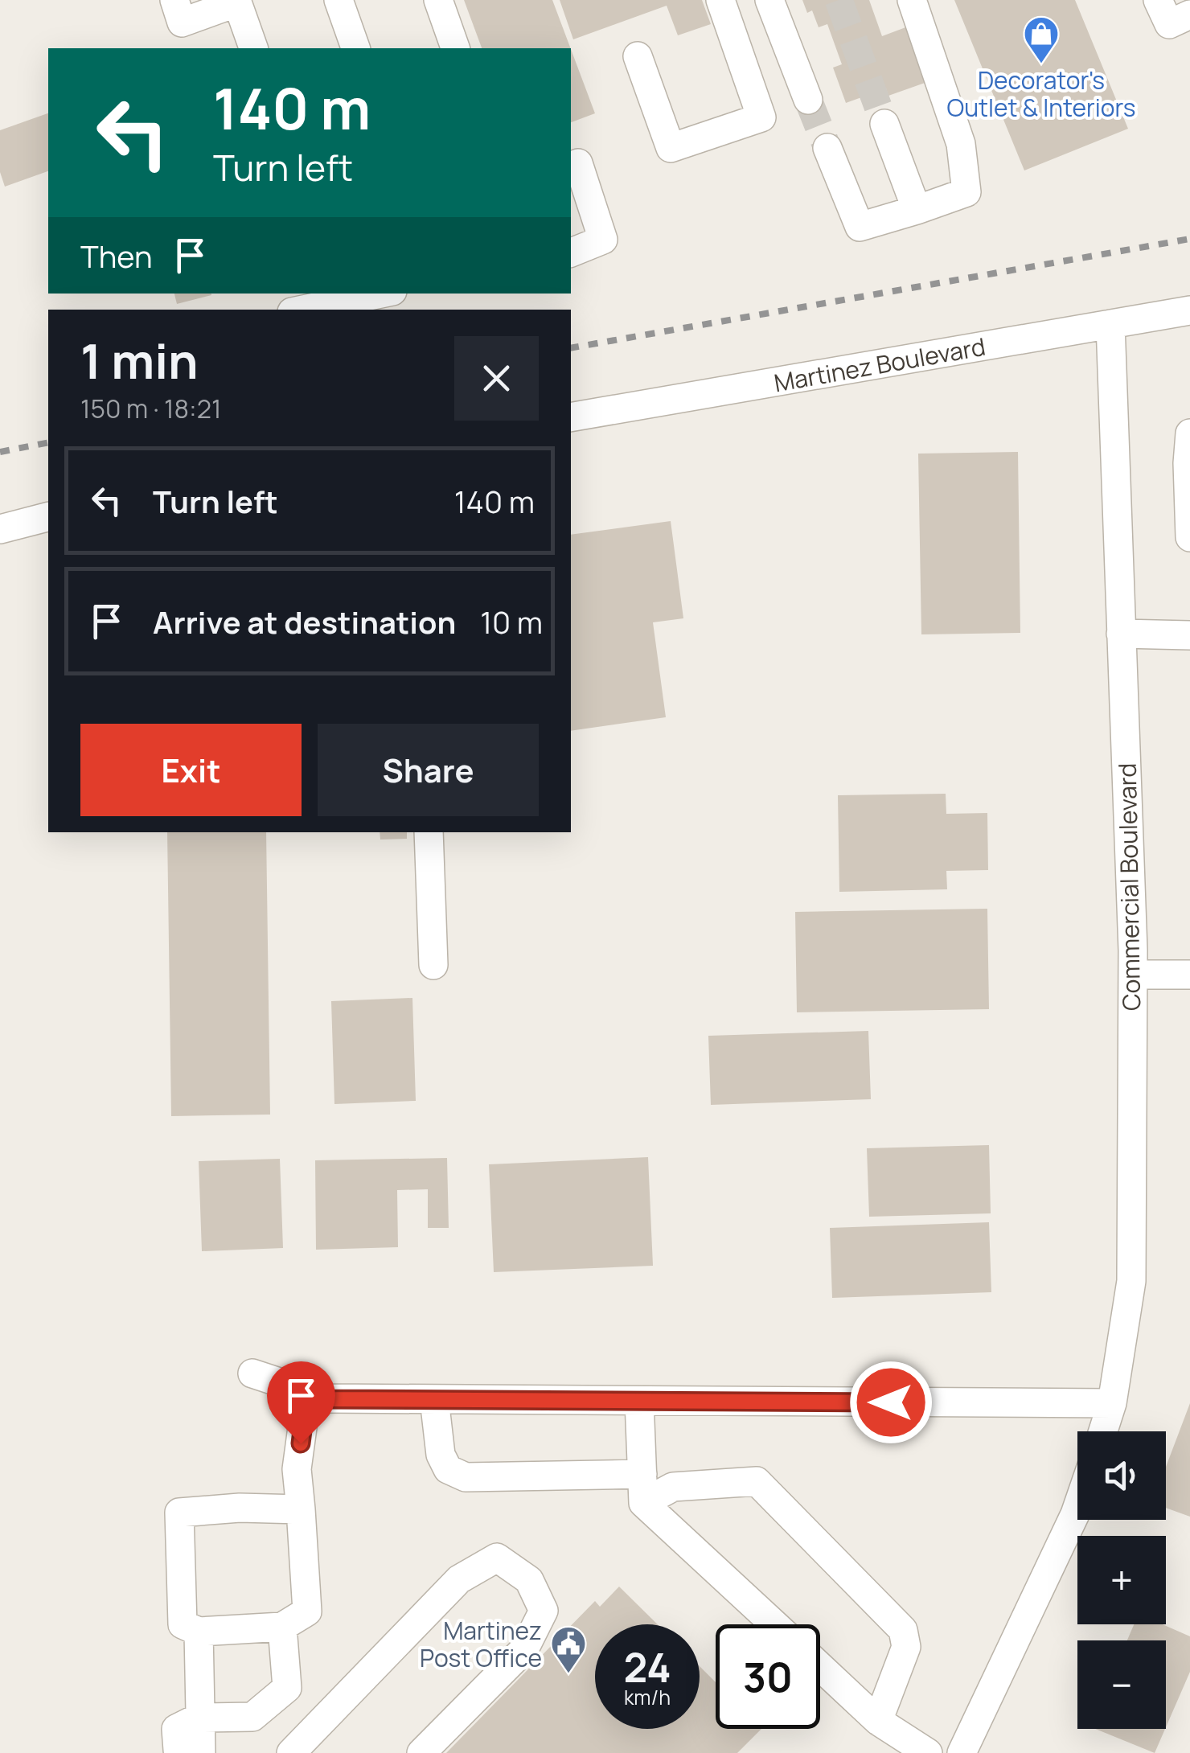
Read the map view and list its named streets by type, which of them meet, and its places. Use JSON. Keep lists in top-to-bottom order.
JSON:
{
  "streets": {
    "street": ["Martinez Boulevard", "Commercial Boulevard"]
  },
  "crossings": [
    ["Martinez Boulevard", "Commercial Boulevard"]
  ],
  "places": {
    "shop": ["Decorator's Outlet & Interiors"],
    "public building": ["Martinez Post Office"]
  },
  "page": {
    "turn": ["140 m", "Turn left"],
    "then": "Then",
    "heading": ["1 min", "150 m · 18:21"],
    "list": [
      {
        "name": "Turn left",
        "value": "140 m"
      },
      {
        "name": "Arrive at destination",
        "value": "10 m"
      }
    ],
    "buttons": ["Exit", "Share"],
    "map_buttons": ["+", "−"],
    "speed": "24 km/h",
    "limit": "30"
  }
}
